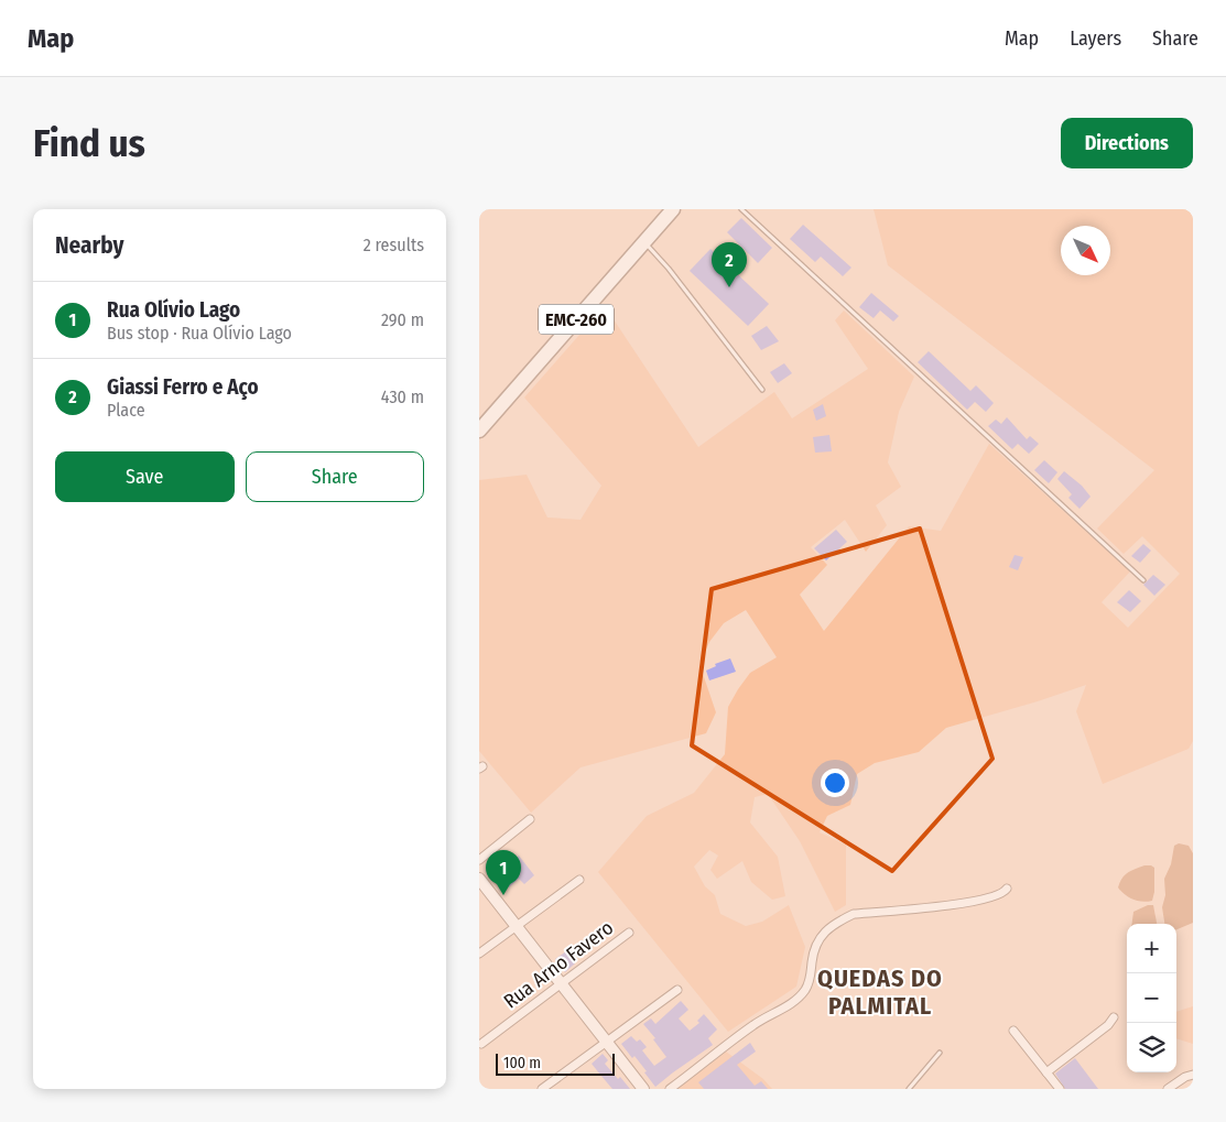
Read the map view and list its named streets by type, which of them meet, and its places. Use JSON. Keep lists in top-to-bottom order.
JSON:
{
  "streets": {
    "highway": ["EMC-260"],
    "street": ["Rua Arno Favero"]
  },
  "districts": ["QUEDAS DO PALMITAL"],
  "scale_bar": "100 m",
  "north": "bottom right",
  "page": {
    "header": "Map",
    "nav": ["Map", "Layers", "Share"],
    "buttons": [
      "Directions",
      ["Save", "Share"]
    ],
    "title": "Find us",
    "heading": ["Nearby", "2 results"],
    "pins": ["2", "1"],
    "list": [
      {
        "mark": "1",
        "name": "Rua Olívio Lago",
        "note": "Bus stop · Rua Olívio Lago",
        "value": "290 m"
      },
      {
        "mark": "2",
        "name": "Giassi Ferro e Aço",
        "note": "Place",
        "value": "430 m"
      }
    ],
    "map_buttons": ["+", "−"],
    "scale": "100 m"
  }
}
